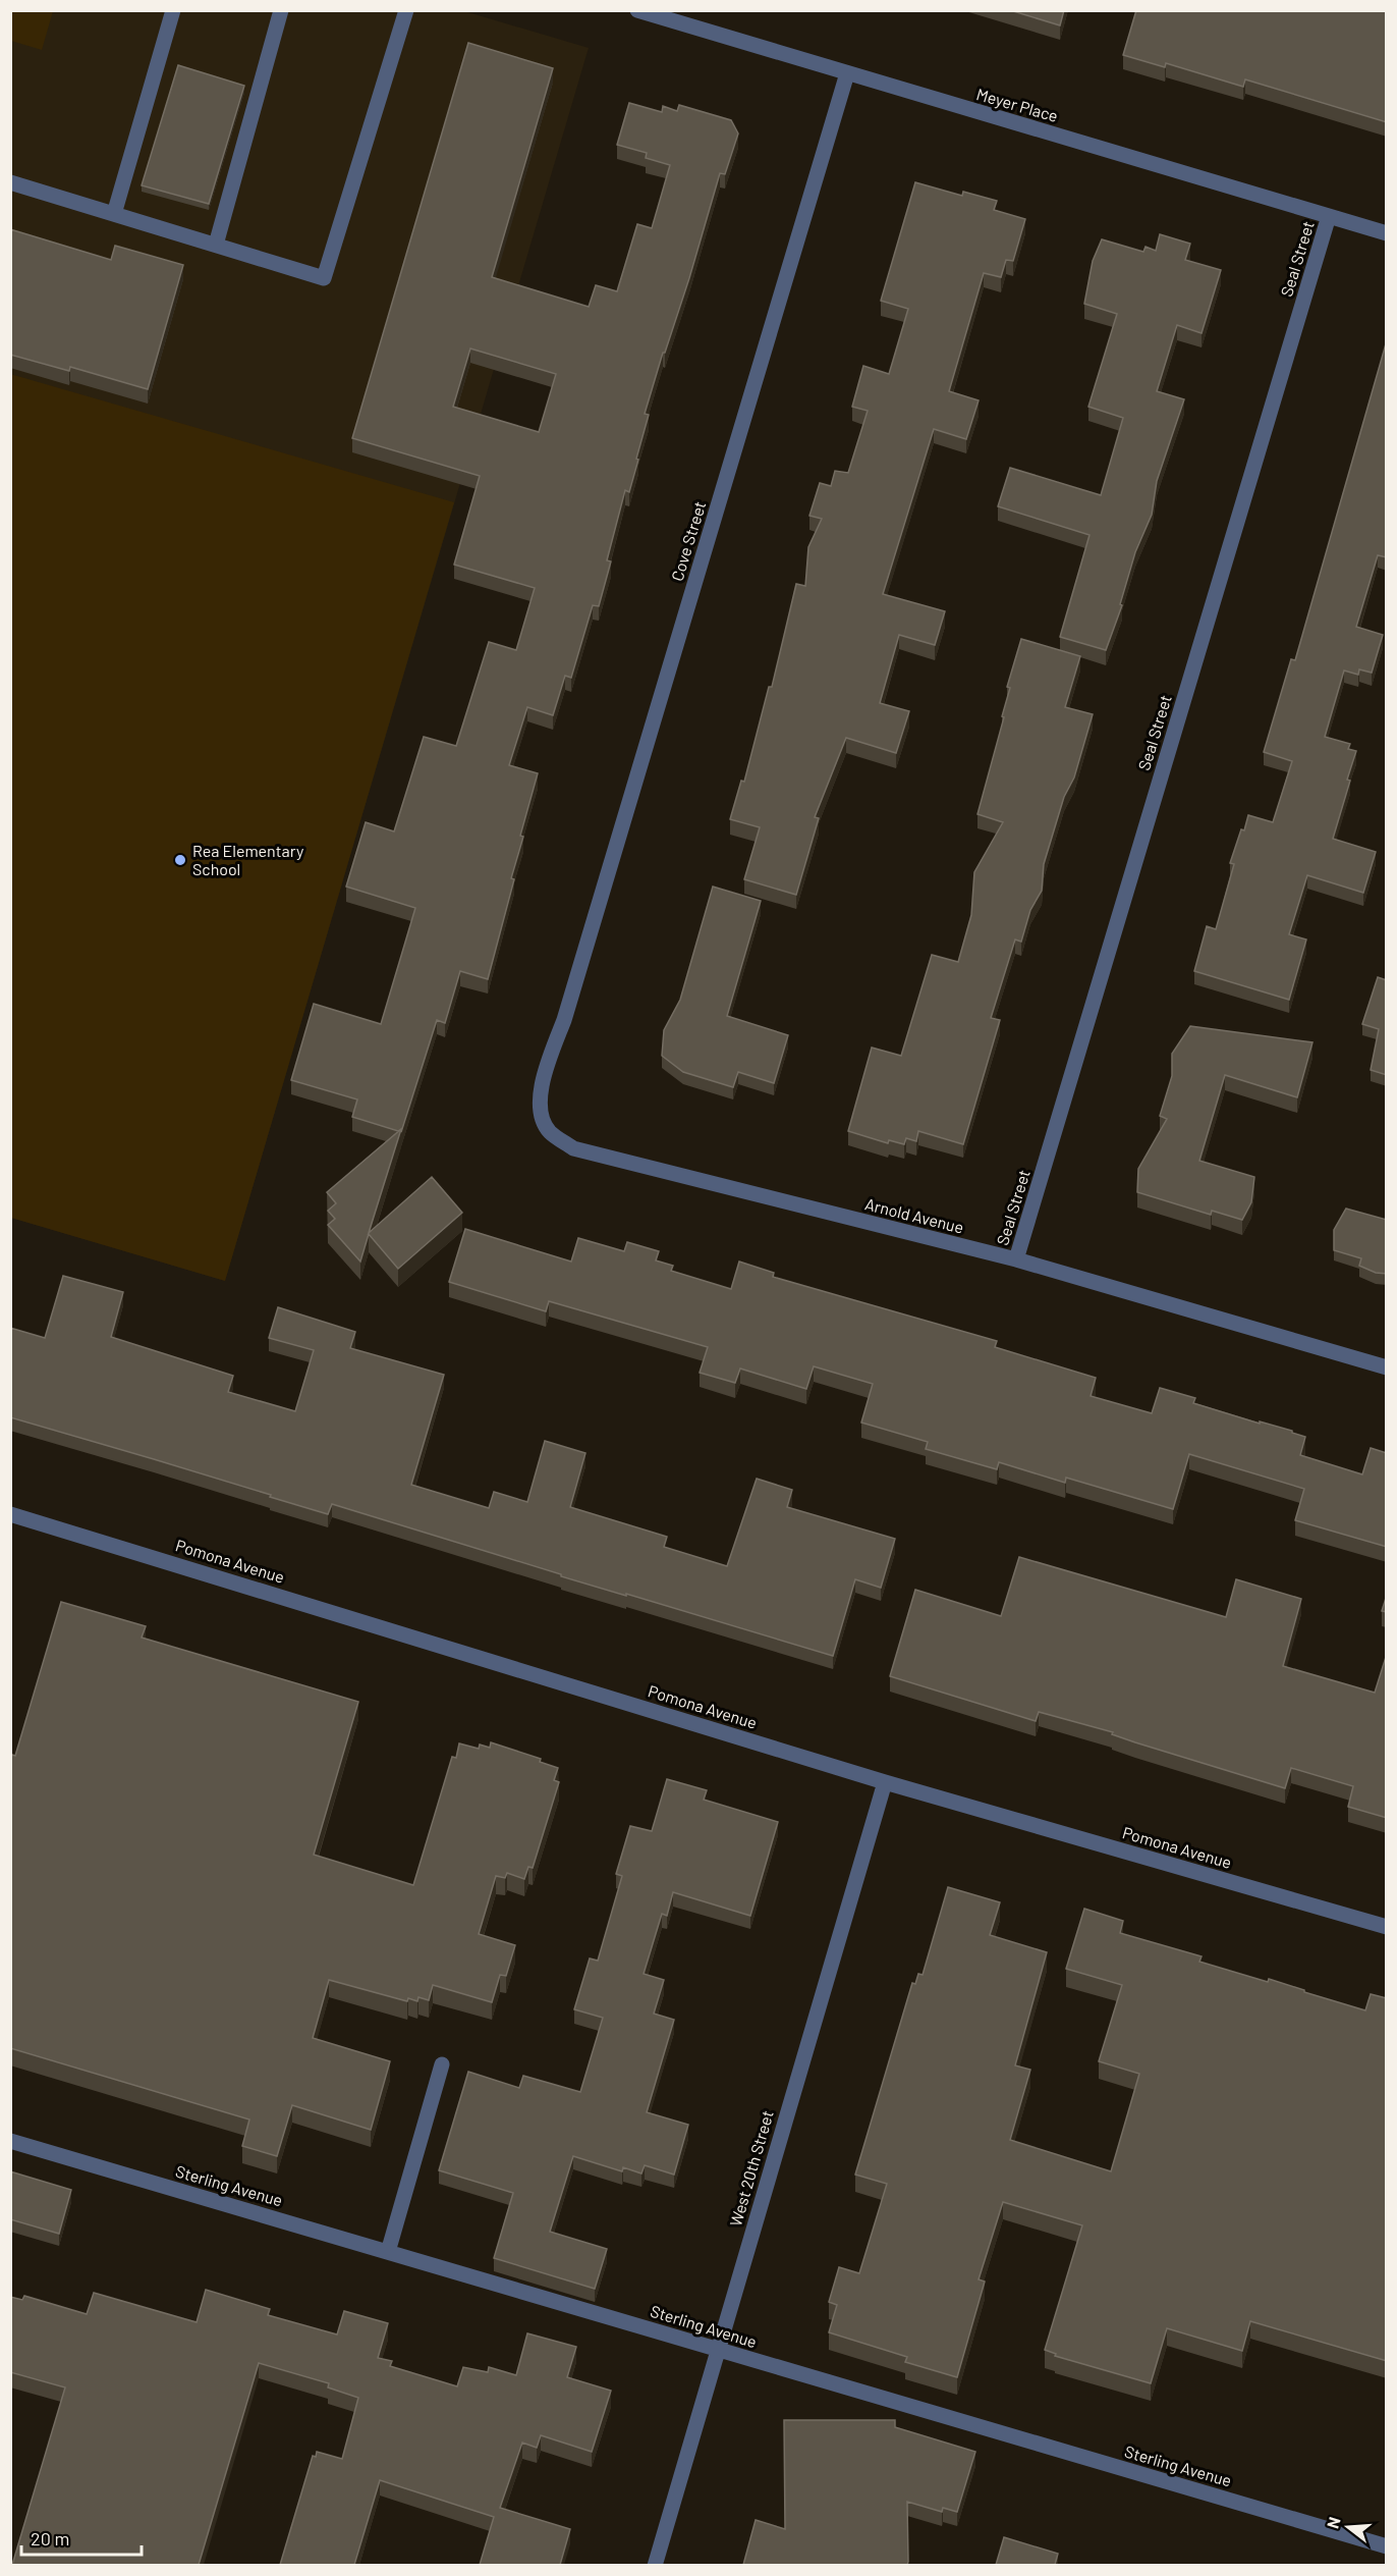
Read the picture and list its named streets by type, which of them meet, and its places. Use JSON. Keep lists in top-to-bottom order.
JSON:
{
  "streets": {
    "street": [
      "Meyer Place",
      "Seal Street",
      "Cove Street",
      "Arnold Avenue",
      "Pomona Avenue",
      "West 20th Street",
      "Sterling Avenue"
    ]
  },
  "crossings": [
    ["Meyer Place", "Seal Street"],
    ["Meyer Place", "Cove Street"],
    ["Seal Street", "Arnold Avenue"],
    ["Cove Street", "Arnold Avenue"],
    ["Pomona Avenue", "West 20th Street"],
    ["West 20th Street", "Sterling Avenue"]
  ],
  "places": ["Rea Elementary School"],
  "scale_bar": "20 m",
  "north": "left"
}
